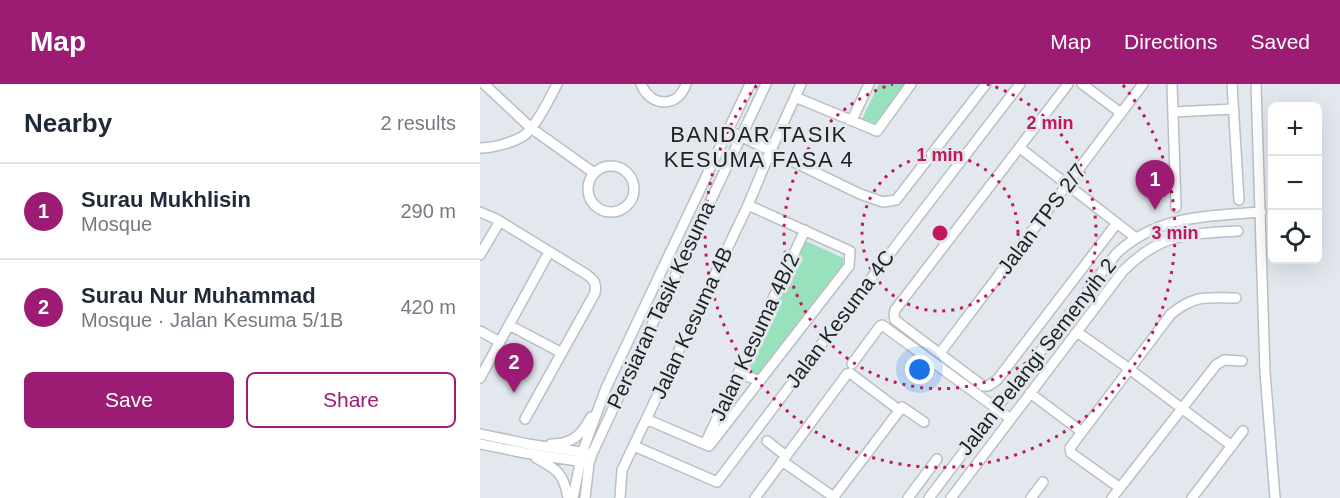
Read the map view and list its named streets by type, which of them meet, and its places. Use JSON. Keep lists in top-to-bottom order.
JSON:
{
  "streets": {
    "street": [
      "Jalan TPS 2/7",
      "Persiaran Tasik Kesuma",
      "Jalan Kesuma 4C",
      "Jalan Kesuma 4B",
      "Jalan Kesuma 4B/2",
      "Jalan Pelangi Semenyih 2"
    ]
  },
  "crossings": [
    ["Jalan Kesuma 4C", "Jalan Kesuma 4B"]
  ],
  "districts": ["BANDAR TASIK KESUMA FASA 4"],
  "page": {
    "header": "Map",
    "nav": ["Map", "Directions", "Saved"],
    "heading": ["Nearby", "2 results"],
    "map_buttons": ["+", "−"],
    "pins": ["1", "2"],
    "list": [
      {
        "mark": "1",
        "name": "Surau Mukhlisin",
        "note": "Mosque",
        "value": "290 m"
      },
      {
        "mark": "2",
        "name": "Surau Nur Muhammad",
        "note": "Mosque · Jalan Kesuma 5/1B",
        "value": "420 m"
      }
    ],
    "buttons": ["Save", "Share"]
  },
  "rings": ["2 min", "1 min", "3 min"]
}
